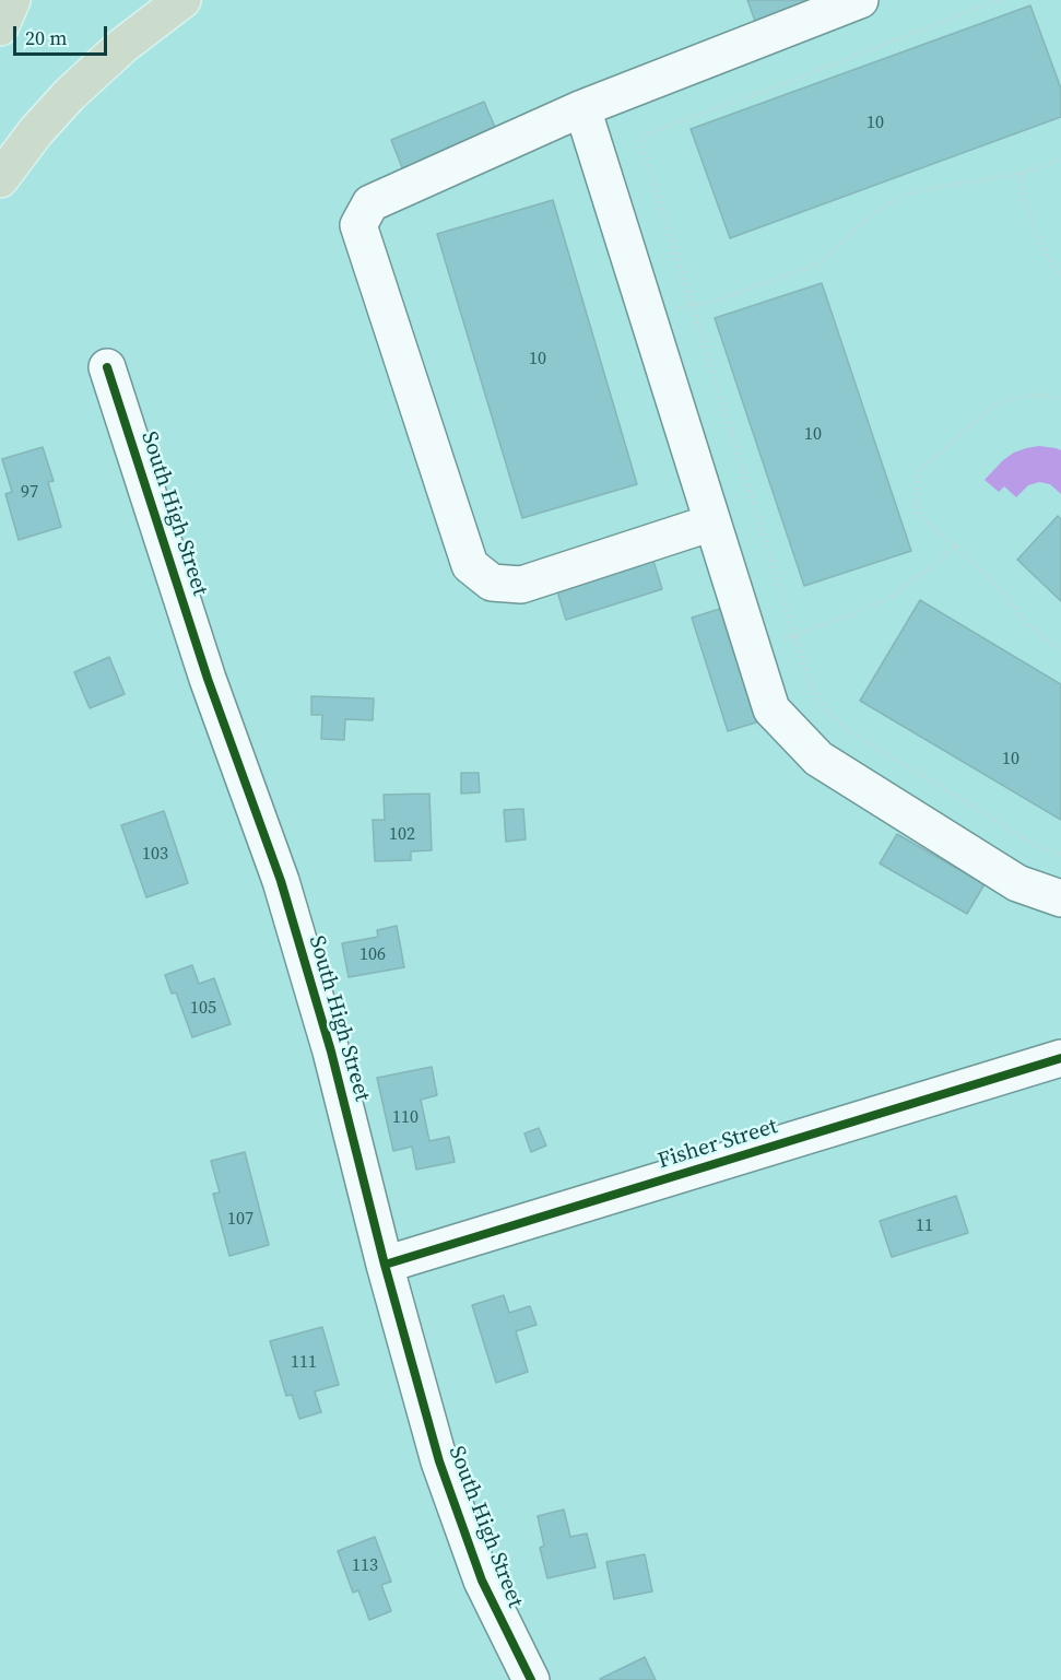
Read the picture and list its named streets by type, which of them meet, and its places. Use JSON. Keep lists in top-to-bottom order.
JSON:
{
  "streets": {
    "street": ["South High Street", "Fisher Street"]
  },
  "crossings": [
    ["South High Street", "Fisher Street"]
  ],
  "house_numbers": [
    "10",
    "10",
    "10",
    "97",
    "10",
    "102",
    "103",
    "106",
    "105",
    "110",
    "107",
    "11",
    "111",
    "113"
  ],
  "scale_bar": "20 m"
}
